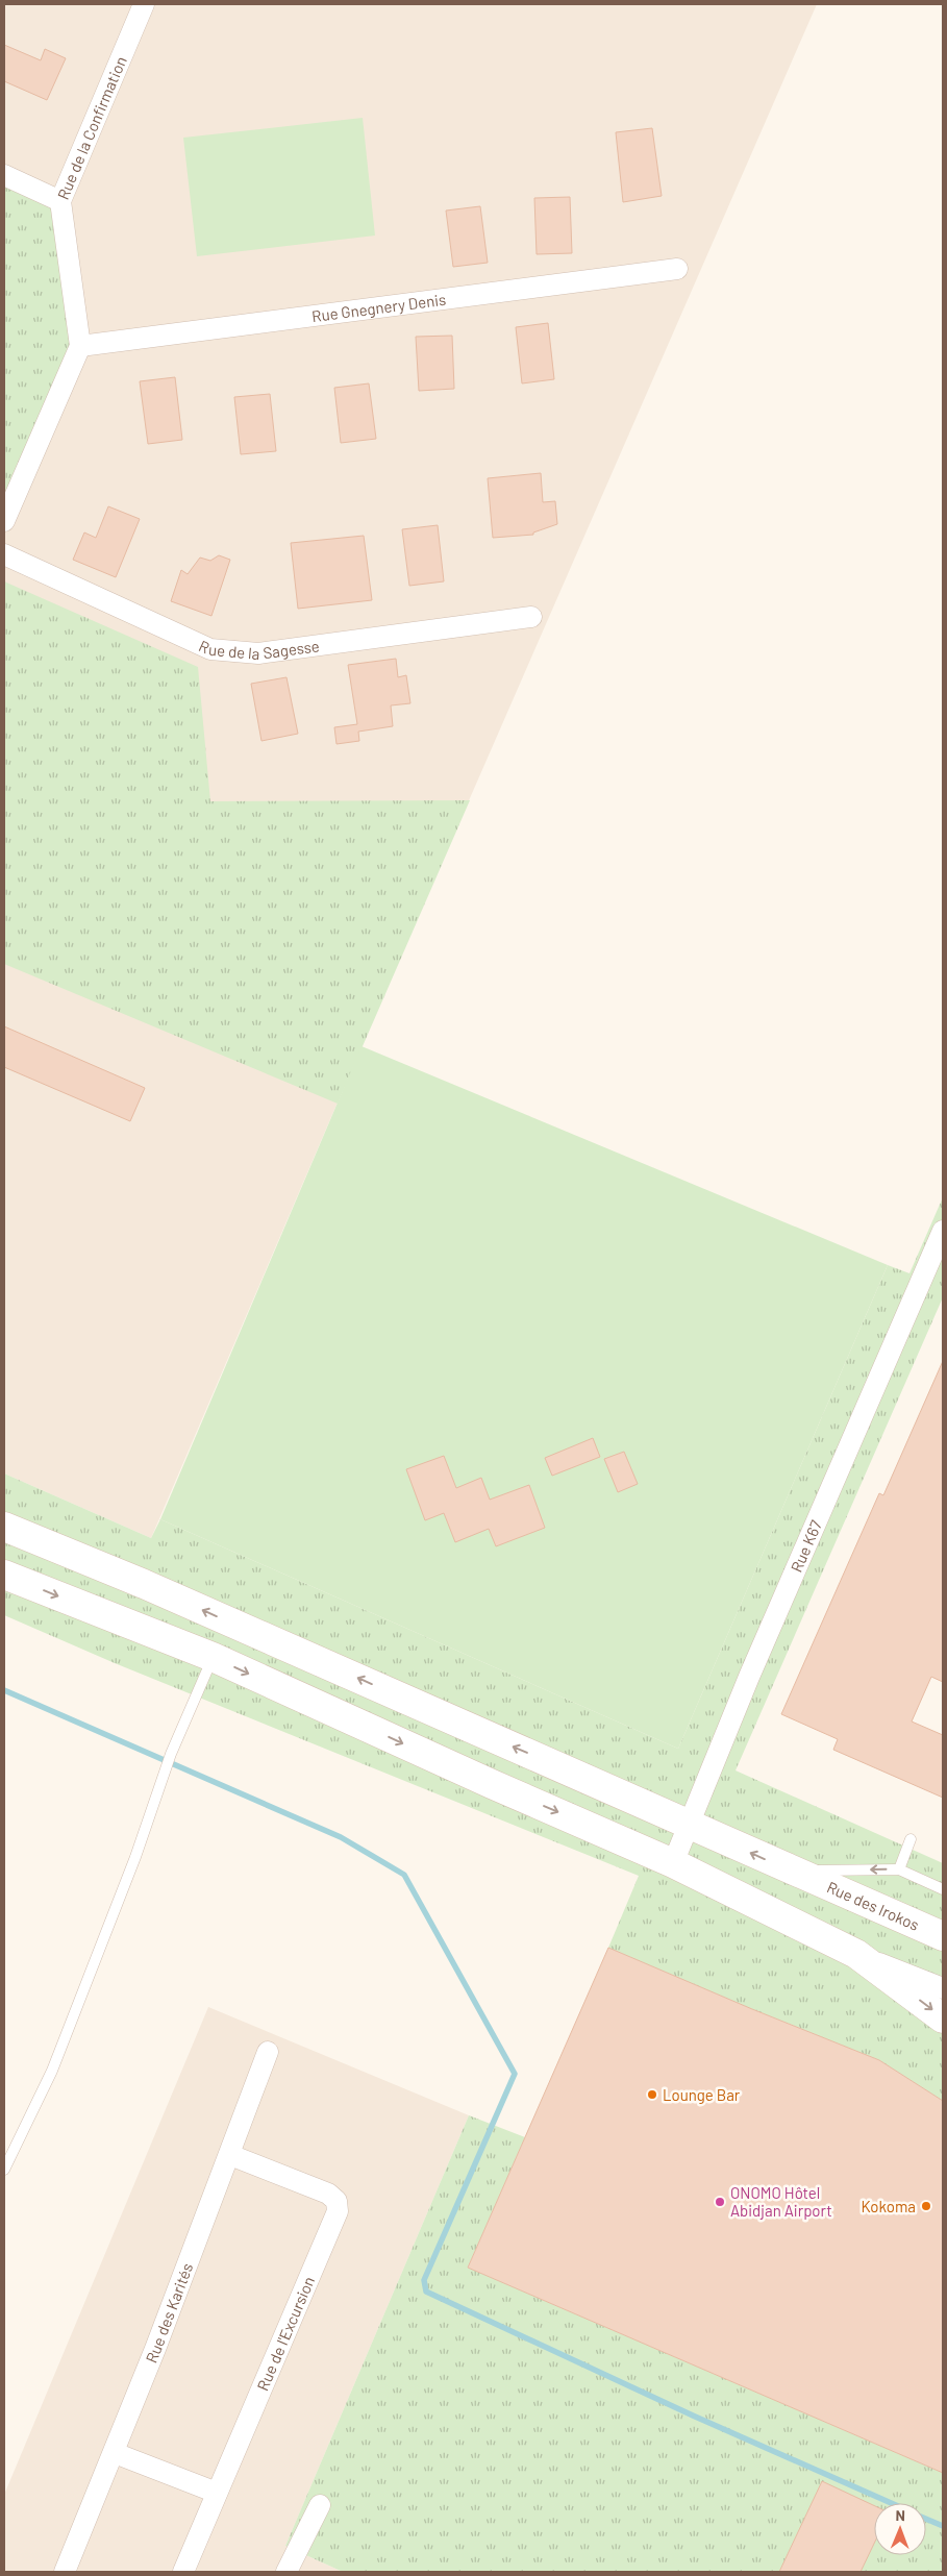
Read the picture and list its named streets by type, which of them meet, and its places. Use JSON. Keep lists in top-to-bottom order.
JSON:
{
  "streets": {
    "main road": ["Rue des Irokos"],
    "street": [
      "Rue de la Confirmation",
      "Rue Gnegnery Denis",
      "Rue de la Sagesse",
      "Rue K67",
      "Rue des Karités",
      "Rue de l'Excursion"
    ]
  },
  "crossings": [
    ["Rue de la Confirmation", "Rue Gnegnery Denis"],
    ["Rue K67", "Rue des Irokos"],
    ["Rue des Karités", "Rue de l'Excursion"]
  ],
  "places": ["Lounge Bar", "ONOMO Hôtel Abidjan Airport", "Kokoma"],
  "north": "top"
}
